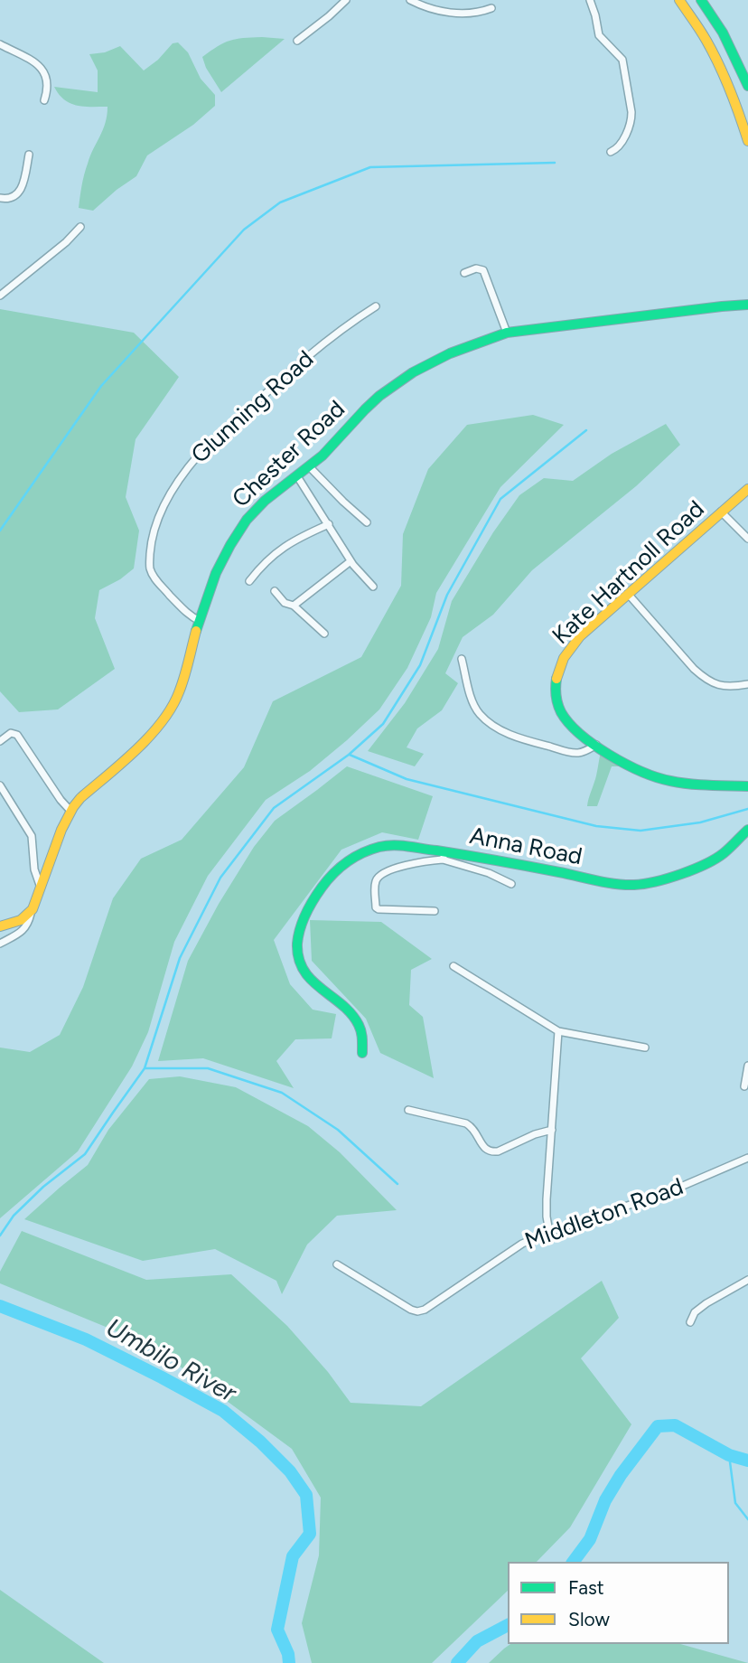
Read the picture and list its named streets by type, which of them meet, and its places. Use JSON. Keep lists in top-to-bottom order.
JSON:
{
  "streets": {
    "main road": ["Chester Road", "Kate Hartnoll Road", "Anna Road"],
    "street": ["Glunning Road", "Middleton Road"]
  },
  "crossings": [
    ["Glunning Road", "Chester Road"]
  ],
  "water": ["Umbilo River"],
  "legend": ["Fast", "Slow"]
}
